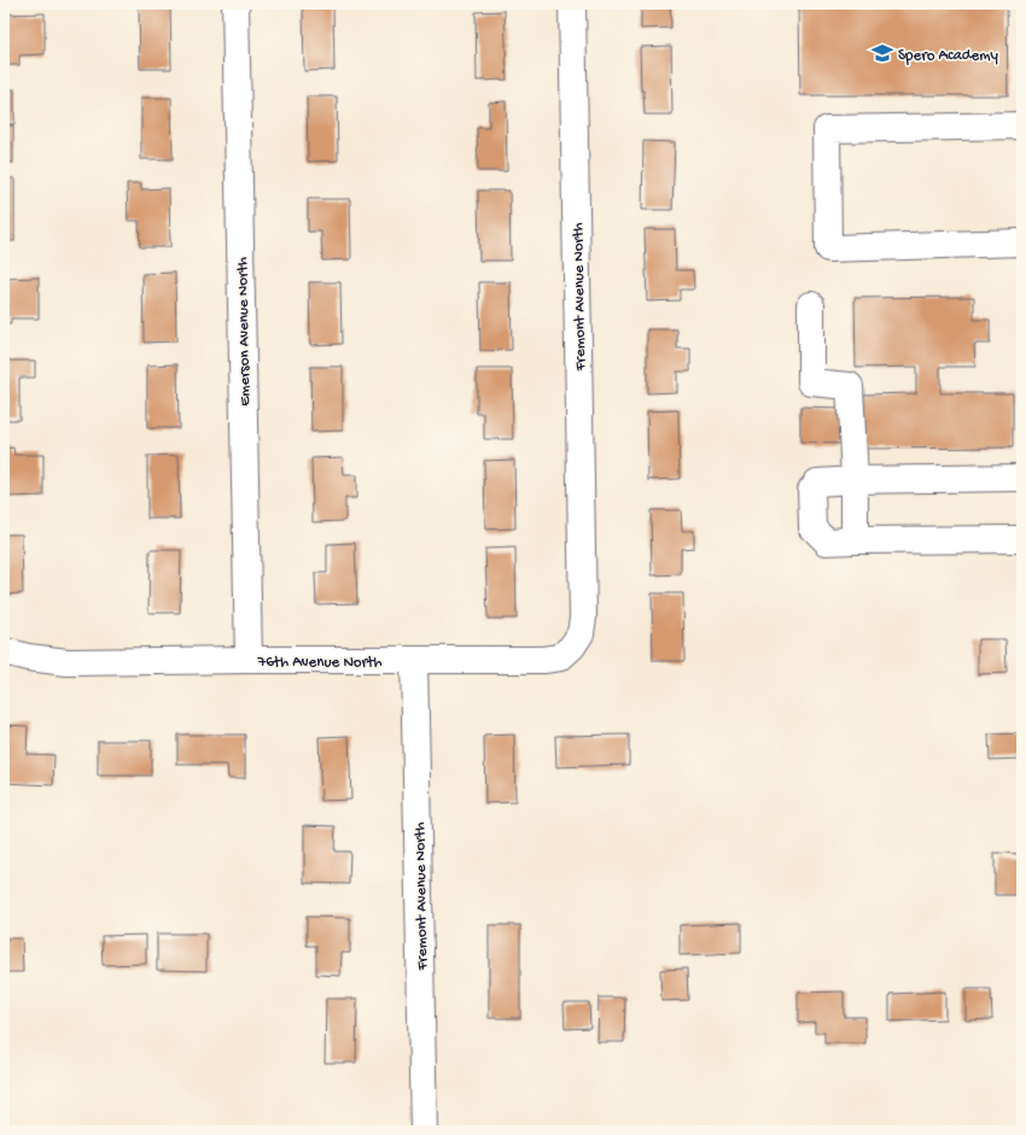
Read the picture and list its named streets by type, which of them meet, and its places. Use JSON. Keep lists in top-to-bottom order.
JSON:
{
  "streets": {
    "street": ["Fremont Avenue North", "Emerson Avenue North", "76th Avenue North"]
  },
  "crossings": [
    ["Fremont Avenue North", "76th Avenue North"],
    ["Emerson Avenue North", "76th Avenue North"]
  ],
  "places": {
    "school or university": ["Spero Academy"]
  }
}
